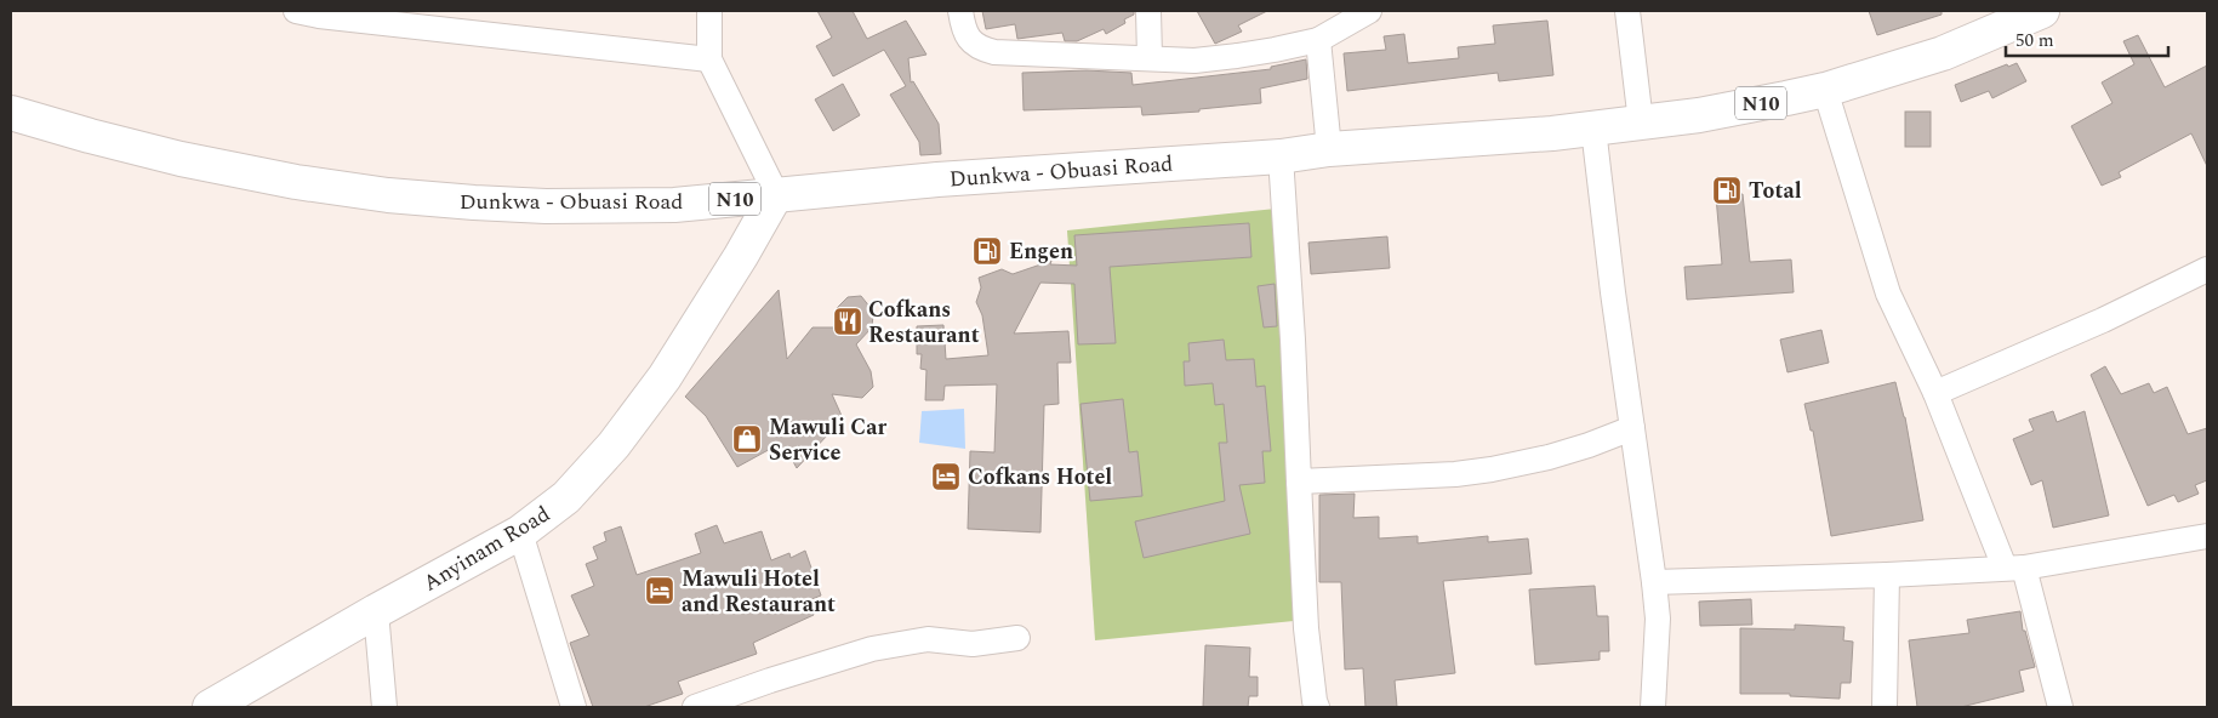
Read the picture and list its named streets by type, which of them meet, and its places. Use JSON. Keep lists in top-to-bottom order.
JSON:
{
  "streets": {
    "main road": ["N10", "Dunkwa - Obuasi Road", "Anyinam Road"]
  },
  "crossings": [
    ["N10", "Dunkwa - Obuasi Road"],
    ["Dunkwa - Obuasi Road", "Anyinam Road"]
  ],
  "places": {
    "fuel station": ["Total", "Engen"],
    "restaurant": ["Cofkans Restaurant"],
    "shop": ["Mawuli Car Service"],
    "hotel": ["Cofkans Hotel", "Mawuli Hotel and Restaurant"]
  },
  "scale_bar": "50 m"
}
